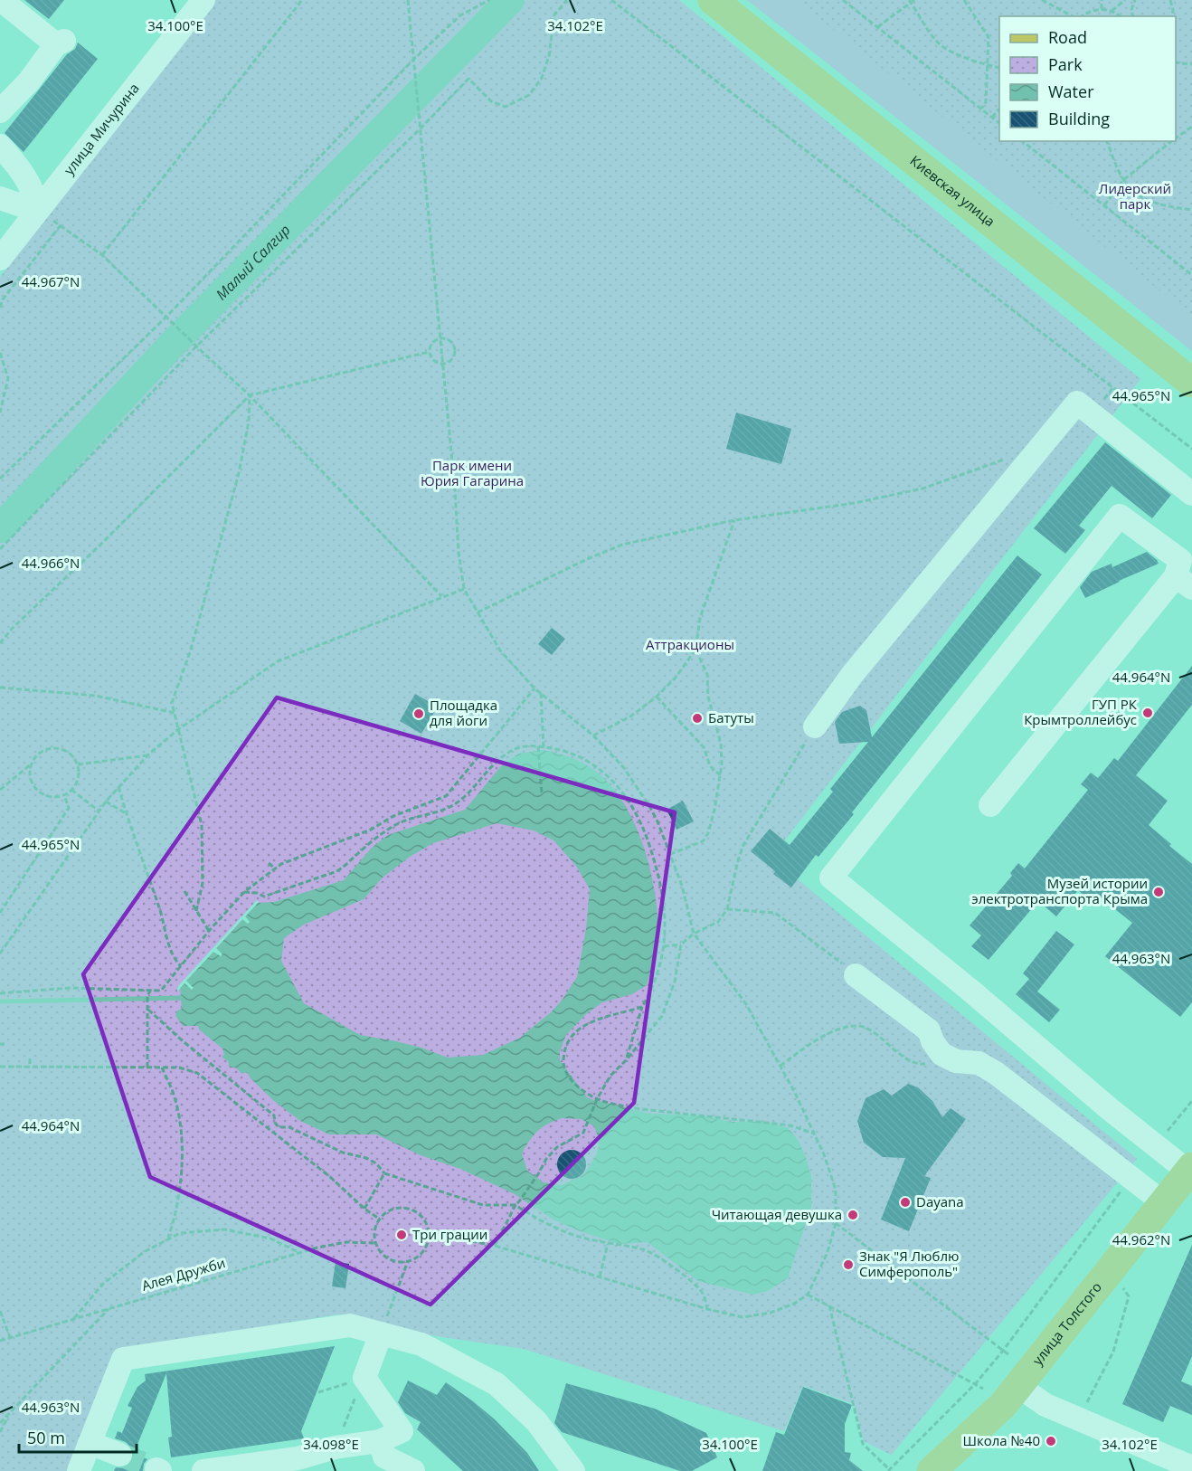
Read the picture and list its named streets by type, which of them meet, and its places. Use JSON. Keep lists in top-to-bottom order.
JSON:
{
  "streets": {
    "main road": ["Киевская улица", "улица Толстого"],
    "street": ["улица Мичурина"],
    "path": ["Алея Дружби"]
  },
  "water": ["Малый Салгир"],
  "parks": ["Лидерский парк", "Парк имени Юрия Гагарина", "Аттракционы"],
  "places": [
    "ГУП РК Крымтроллейбус",
    "Площадка для йоги",
    "Батуты",
    "Музей истории электротранспорта Крыма",
    "Dayana",
    "Читающая девушка",
    "Три грации",
    "Знак \"Я Люблю Симферополь\"",
    "Школа №40"
  ],
  "legend": [
    "Road",
    "Park",
    "Water",
    "Building"
  ],
  "scale_bar": "50 m",
  "coordinates": [
    "34.100°E",
    "34.102°E",
    "44.967°N",
    "44.965°N",
    "44.966°N",
    "44.964°N",
    "44.963°N",
    "44.962°N",
    "34.098°E"
  ]
}
